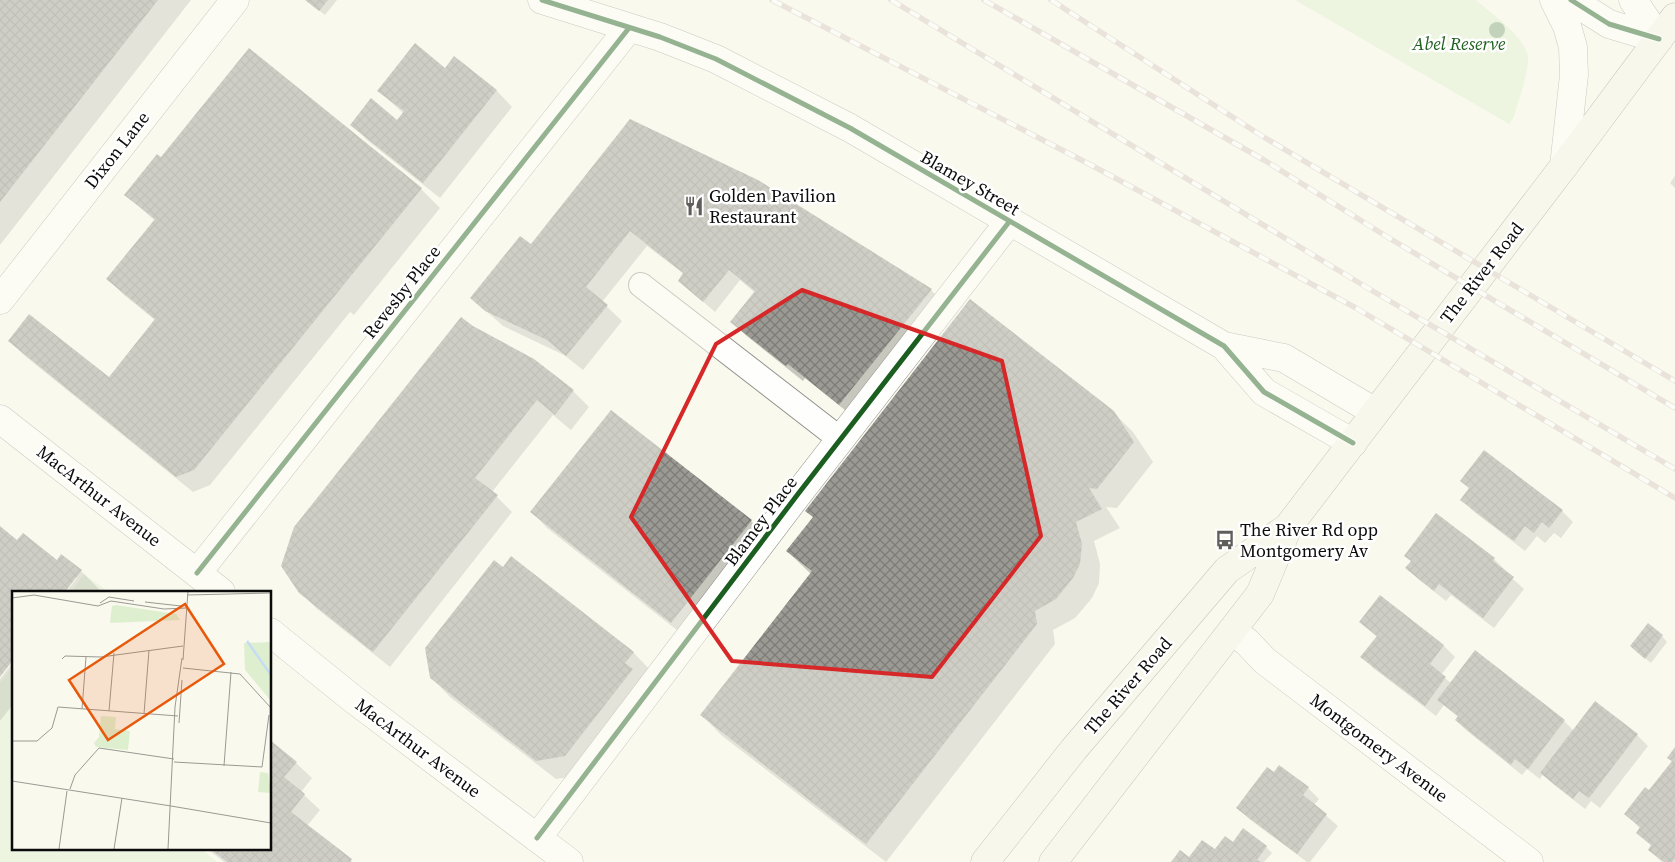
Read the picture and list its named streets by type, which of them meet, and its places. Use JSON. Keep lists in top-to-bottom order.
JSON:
{
  "streets": {
    "main road": ["The River Road"],
    "street": [
      "Dixon Lane",
      "Blamey Street",
      "Revesby Place",
      "MacArthur Avenue",
      "Blamey Place",
      "Montgomery Avenue"
    ]
  },
  "crossings": [
    ["Blamey Street", "The River Road"],
    ["Blamey Street", "Revesby Place"],
    ["Blamey Street", "Blamey Place"],
    ["The River Road", "Montgomery Avenue"],
    ["Revesby Place", "MacArthur Avenue"],
    ["MacArthur Avenue", "Blamey Place"]
  ],
  "parks": ["Abel Reserve"],
  "places": {
    "restaurant": ["Golden Pavilion Restaurant"],
    "bus stop": ["The River Rd opp Montgomery Av"]
  }
}
